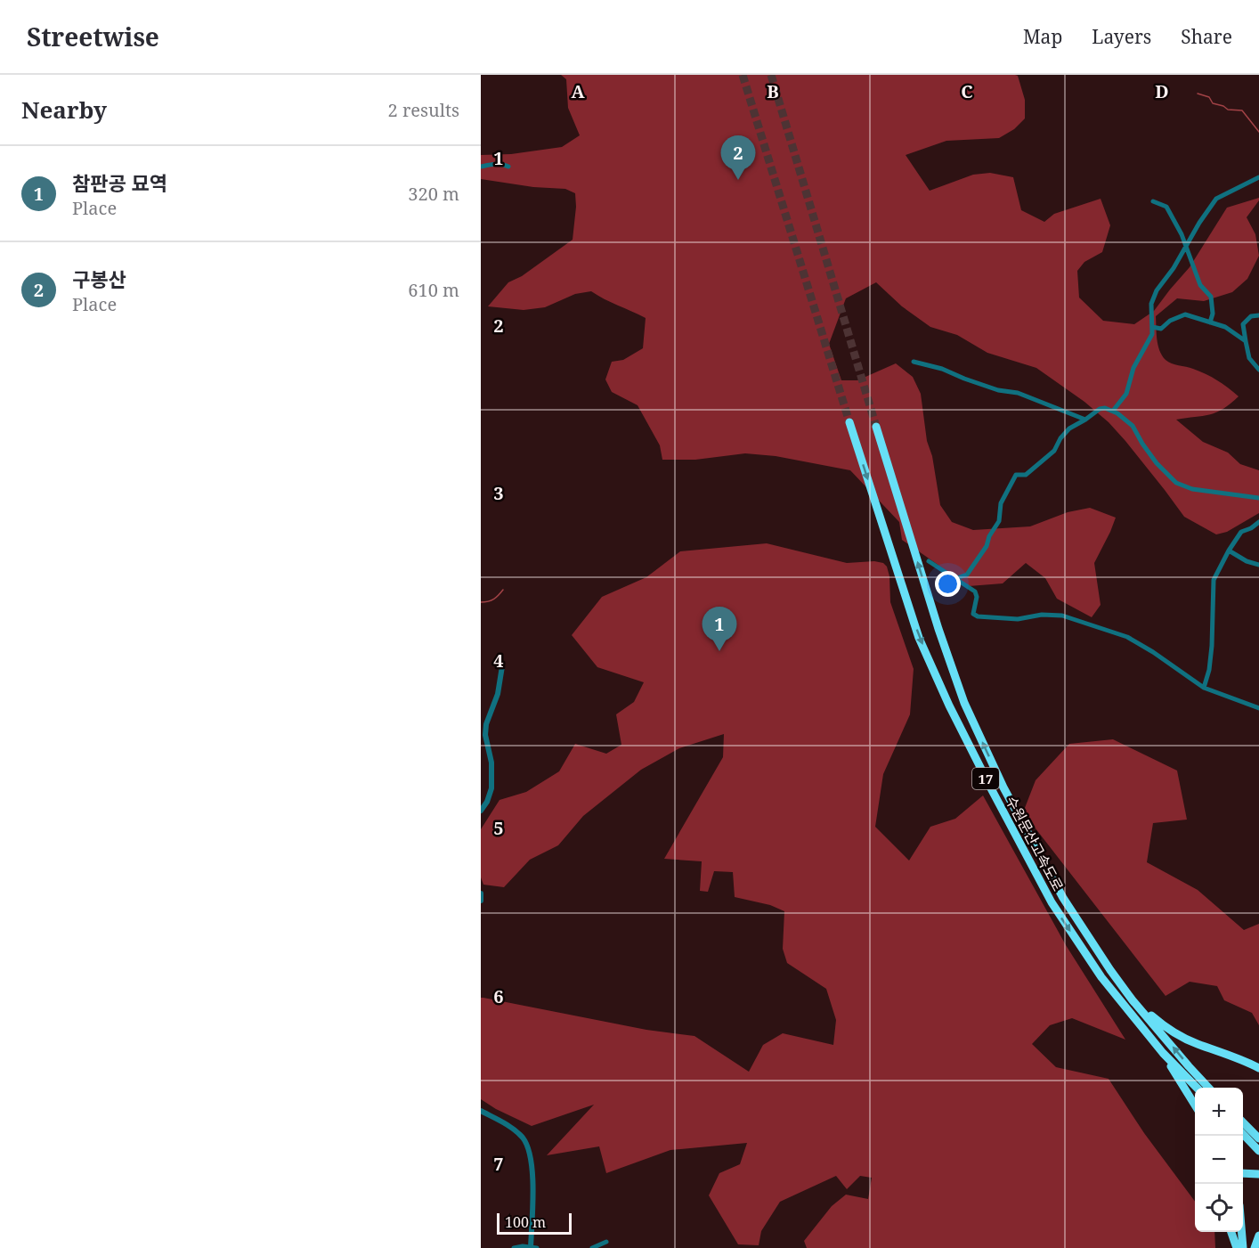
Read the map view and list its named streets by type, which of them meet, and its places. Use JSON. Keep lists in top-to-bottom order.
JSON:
{
  "streets": {
    "highway": ["17", "수원문산고속도로"]
  },
  "scale_bar": "100 m",
  "page": {
    "header": "Streetwise",
    "nav": ["Map", "Layers", "Share"],
    "heading": ["Nearby", "2 results"],
    "pins": ["2", "1"],
    "list": [
      {
        "mark": "1",
        "name": "참판공 묘역",
        "note": "Place",
        "value": "320 m"
      },
      {
        "mark": "2",
        "name": "구봉산",
        "note": "Place",
        "value": "610 m"
      }
    ],
    "map_buttons": ["+", "−"],
    "scale": "100 m"
  },
  "grid": {
    "columns": [
      "A",
      "B",
      "C",
      "D"
    ],
    "rows": [
      "1",
      "2",
      "3",
      "4",
      "5",
      "6",
      "7"
    ]
  }
}
